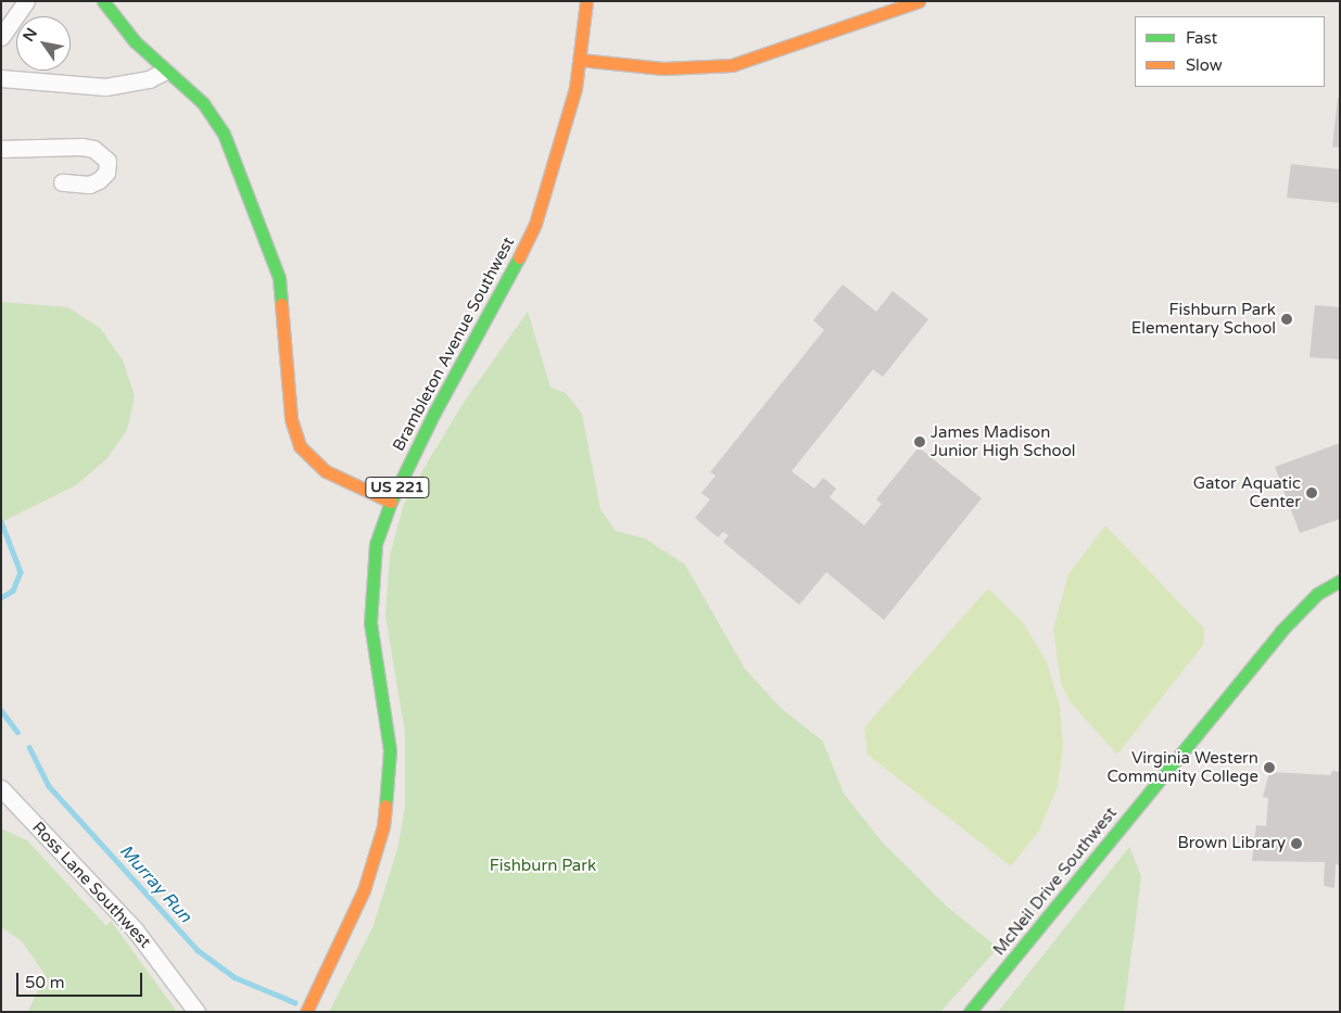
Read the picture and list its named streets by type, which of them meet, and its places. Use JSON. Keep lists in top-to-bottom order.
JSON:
{
  "streets": {
    "main road": ["Brambleton Avenue Southwest", "US 221", "McNeil Drive Southwest"],
    "street": ["Ross Lane Southwest"]
  },
  "water": ["Murray Run"],
  "parks": ["Fishburn Park"],
  "places": [
    "Fishburn Park Elementary School",
    "James Madison Junior High School",
    "Gator Aquatic Center",
    "Virginia Western Community College",
    "Brown Library"
  ],
  "legend": ["Fast", "Slow"],
  "scale_bar": "50 m",
  "north": "top left"
}
